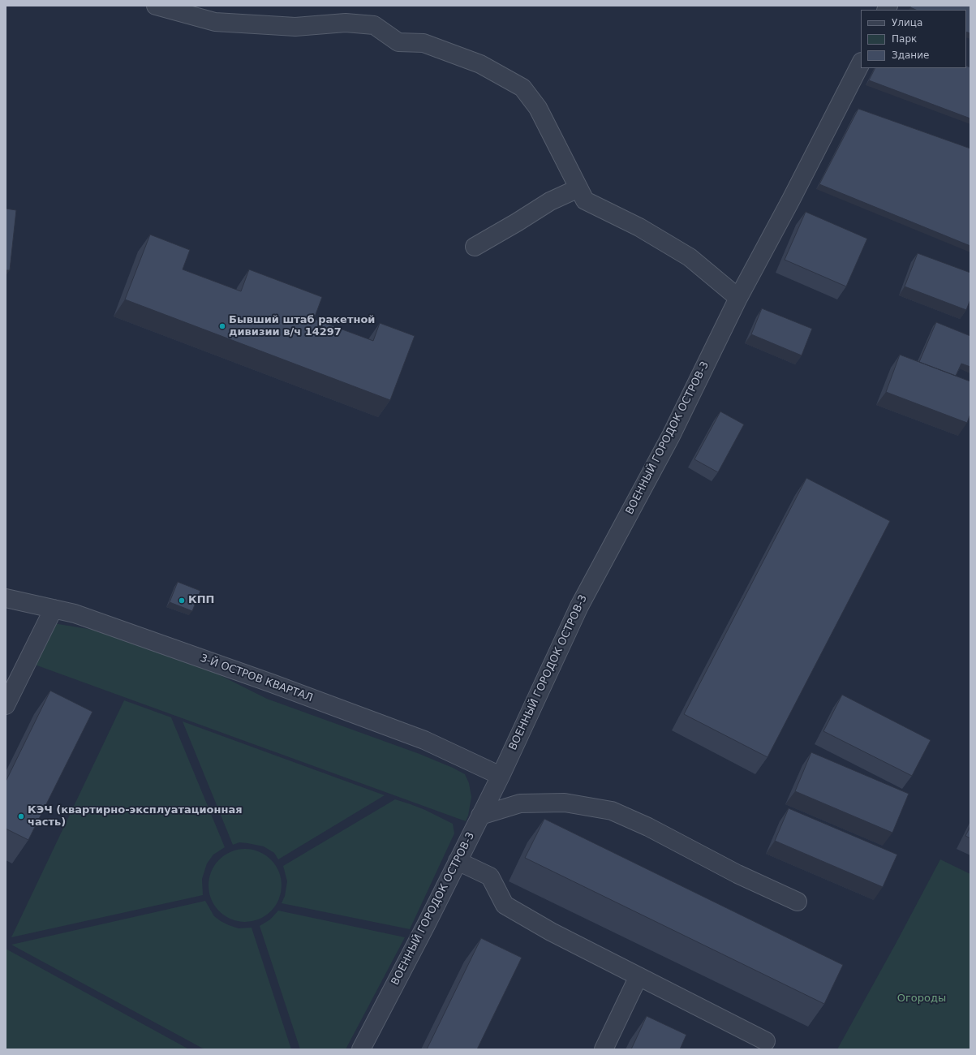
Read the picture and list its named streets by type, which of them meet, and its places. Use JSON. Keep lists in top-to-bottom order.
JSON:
{
  "streets": {
    "street": ["ВОЕННЫЙ ГОРОДОК ОСТРОВ-3", "3-Й ОСТРОВ КВАРТАЛ"]
  },
  "crossings": [
    ["ВОЕННЫЙ ГОРОДОК ОСТРОВ-3", "3-Й ОСТРОВ КВАРТАЛ"]
  ],
  "parks": ["Огороды"],
  "places": ["Бывший штаб ракетной дивизии в/ч 14297", "КПП", "КЭЧ (квартирно-эксплуатационная часть)"],
  "legend": ["Улица", "Парк", "Здание"]
}
